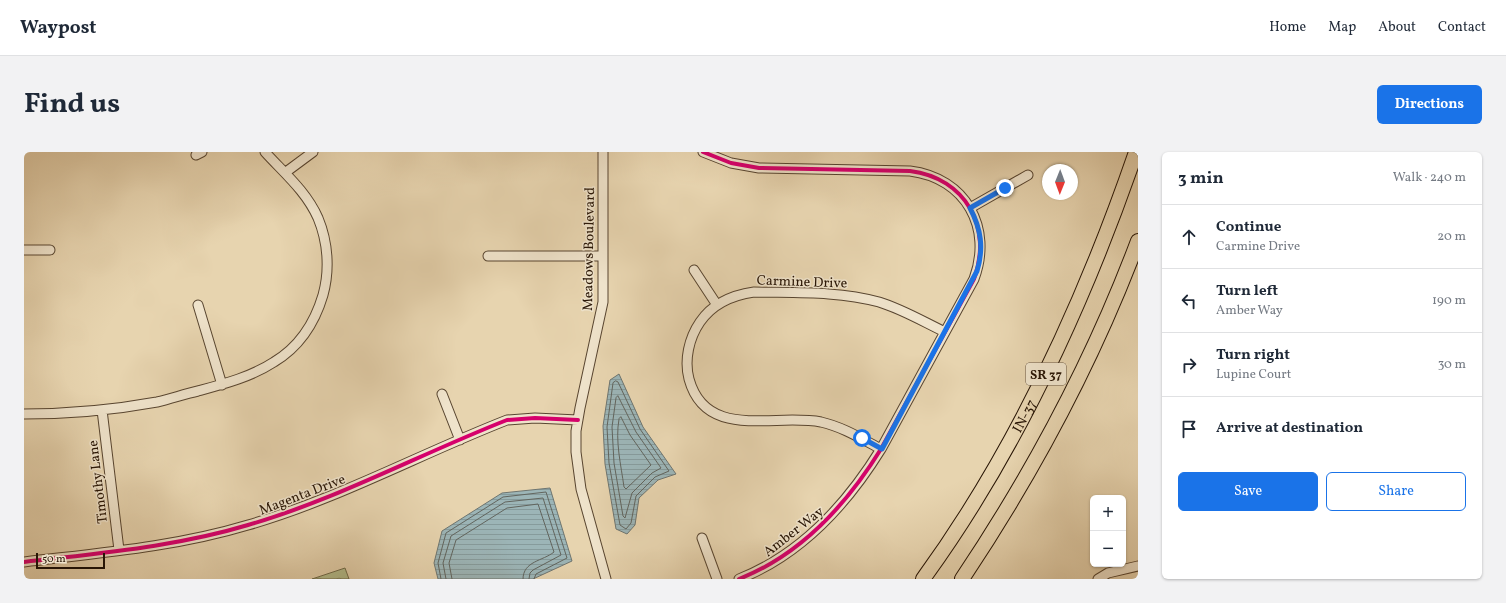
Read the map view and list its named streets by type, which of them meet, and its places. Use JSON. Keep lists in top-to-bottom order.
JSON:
{
  "streets": {
    "highway": ["SR 37", "IN-37"],
    "street": [
      "Meadows Boulevard",
      "Carmine Drive",
      "Timothy Lane",
      "Magenta Drive",
      "Amber Way"
    ]
  },
  "crossings": [
    ["Meadows Boulevard", "Magenta Drive"],
    ["Carmine Drive", "Amber Way"],
    ["Timothy Lane", "Magenta Drive"]
  ],
  "scale_bar": "50 m",
  "north": "bottom",
  "page": {
    "header": "Waypost",
    "nav": [
      "Home",
      "Map",
      "About",
      "Contact"
    ],
    "title": "Find us",
    "buttons": [
      "Directions",
      ["Save", "Share"]
    ],
    "heading": ["3 min", "Walk · 240 m"],
    "list": [
      ["Continue", "Carmine Drive", "20 m"],
      ["Turn left", "Amber Way", "190 m"],
      ["Turn right", "Lupine Court", "30 m"],
      "Arrive at destination"
    ],
    "map_buttons": ["+", "−"],
    "scale": "50 m"
  }
}
